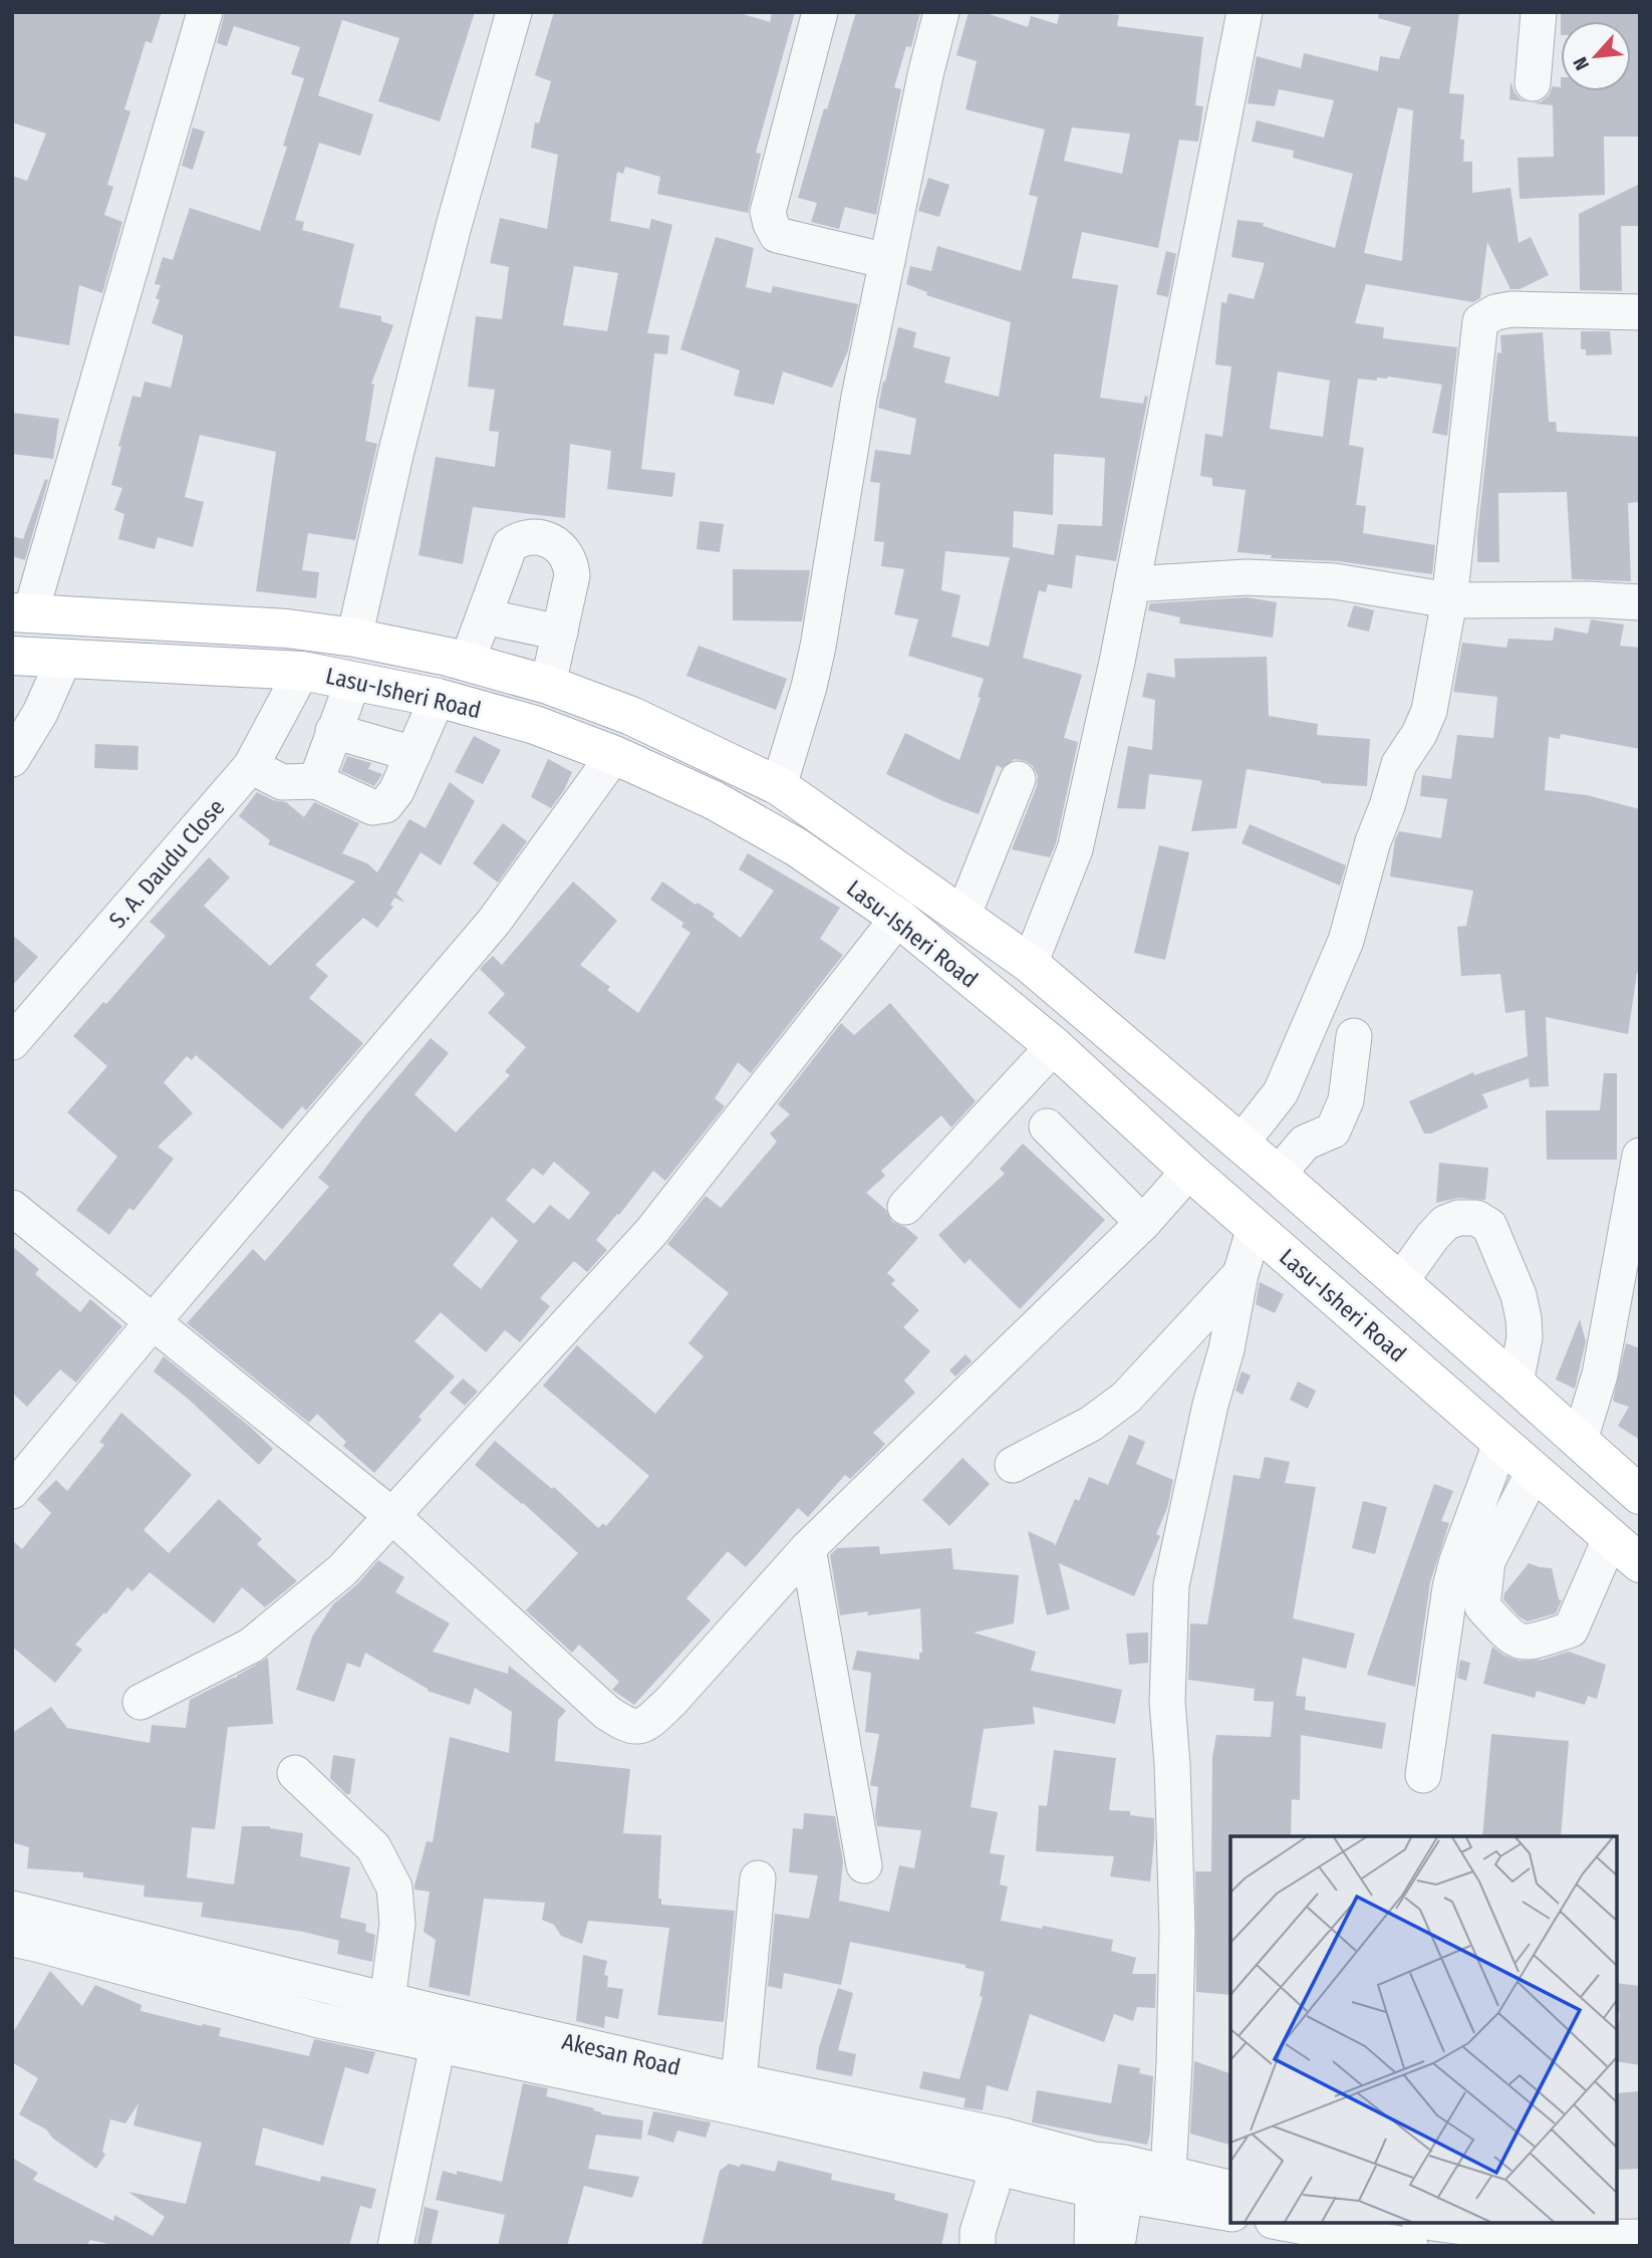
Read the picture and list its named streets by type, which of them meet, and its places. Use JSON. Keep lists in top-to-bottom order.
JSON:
{
  "streets": {
    "main road": ["Lasu-Isheri Road"],
    "street": ["S. A. Daudu Close", "Akesan Road"]
  },
  "crossings": [
    ["Lasu-Isheri Road", "S. A. Daudu Close"]
  ],
  "north": "bottom left"
}
